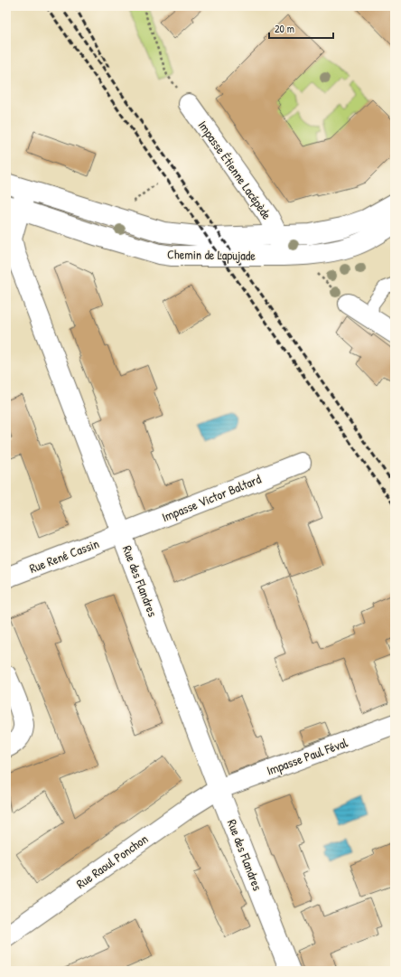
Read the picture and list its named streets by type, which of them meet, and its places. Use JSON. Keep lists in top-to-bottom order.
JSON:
{
  "streets": {
    "street": [
      "Impasse Étienne Lacépède",
      "Chemin de Lapujade",
      "Impasse Victor Baltard",
      "Rue René Cassin",
      "Rue des Flandres",
      "Impasse Paul Féval",
      "Rue Raoul Ponchon"
    ]
  },
  "crossings": [
    ["Impasse Étienne Lacépède", "Chemin de Lapujade"],
    ["Chemin de Lapujade", "Rue des Flandres"],
    ["Impasse Victor Baltard", "Rue René Cassin"],
    ["Impasse Victor Baltard", "Rue des Flandres"],
    ["Rue René Cassin", "Rue des Flandres"],
    ["Rue des Flandres", "Impasse Paul Féval"],
    ["Rue des Flandres", "Rue Raoul Ponchon"],
    ["Impasse Paul Féval", "Rue Raoul Ponchon"]
  ],
  "scale_bar": "20 m"
}
